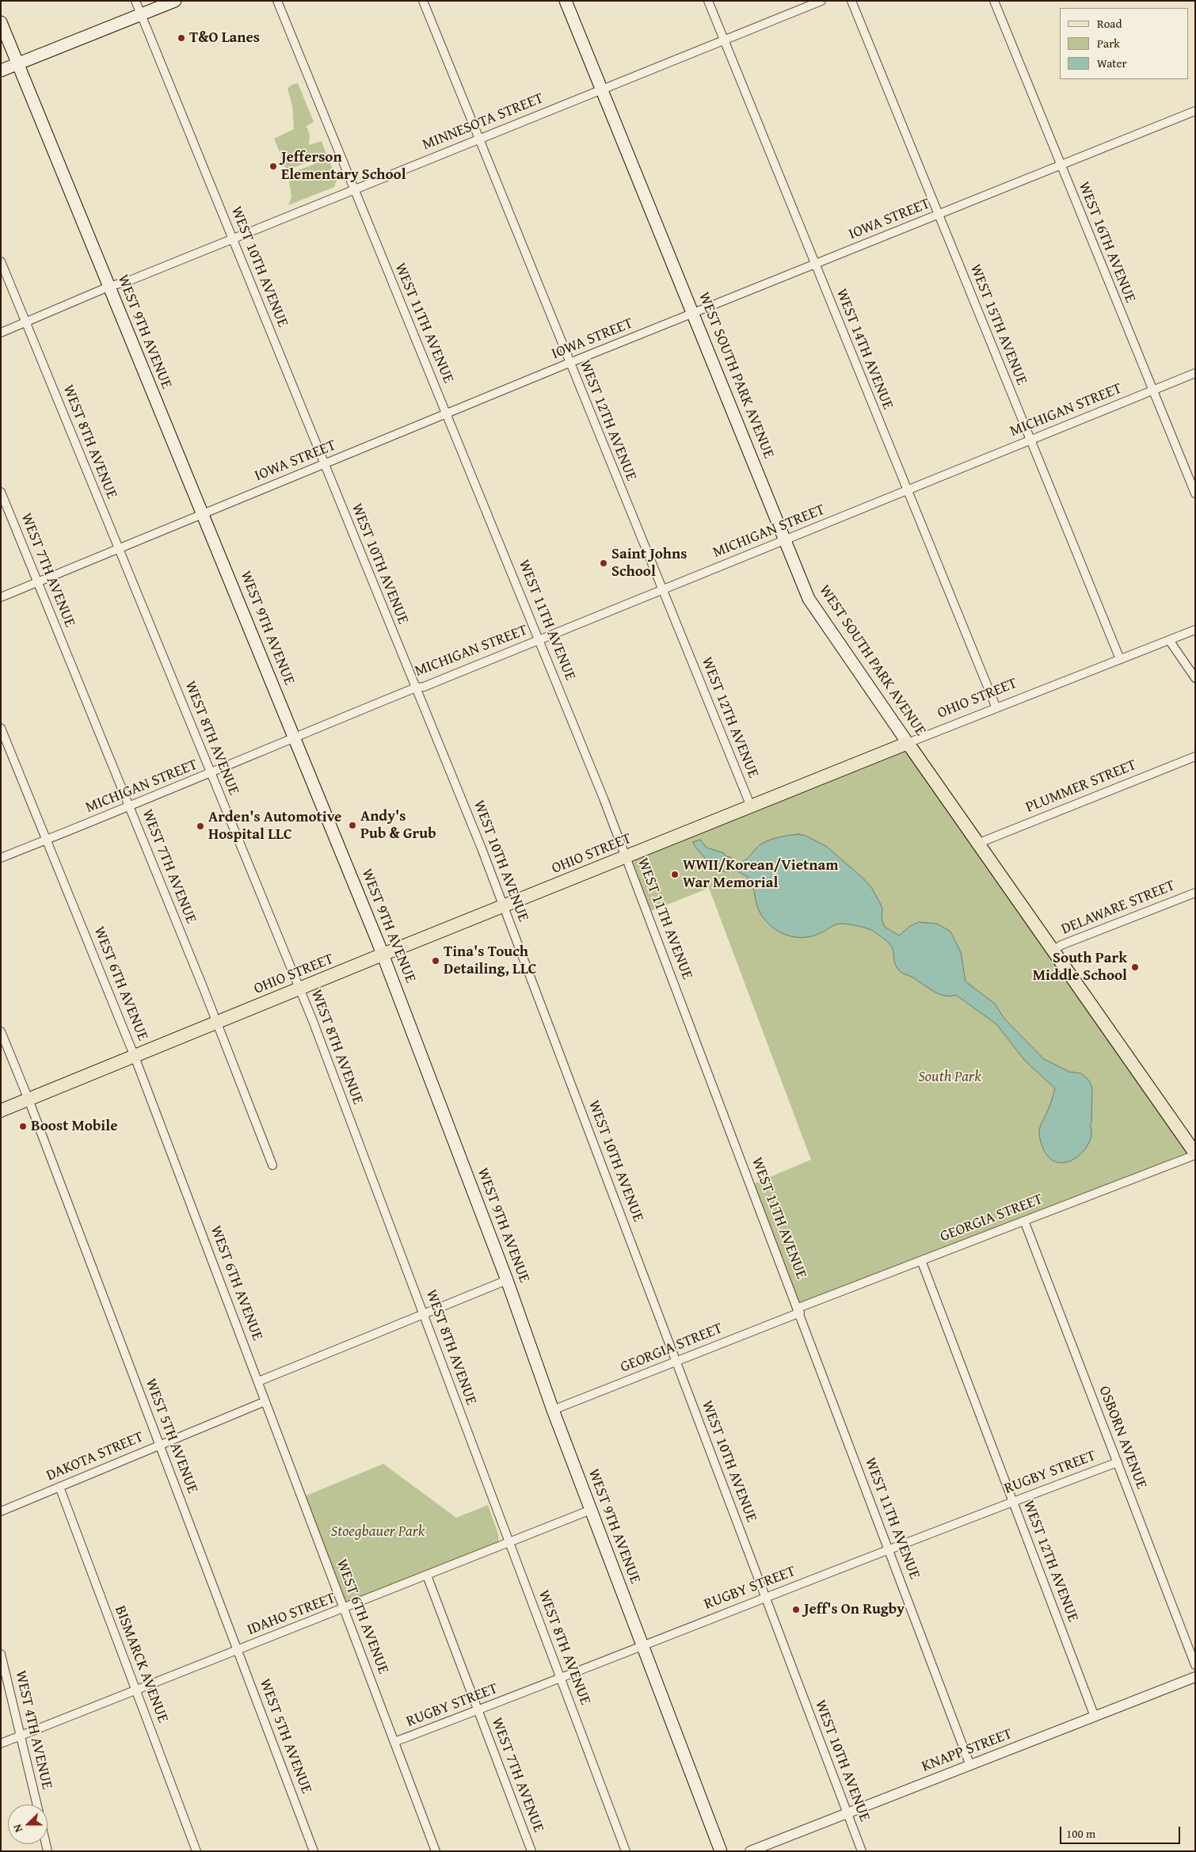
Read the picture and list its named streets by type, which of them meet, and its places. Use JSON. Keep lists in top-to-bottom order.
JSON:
{
  "streets": {
    "main road": ["WEST 9TH AVENUE", "WEST SOUTH PARK AVENUE", "OHIO STREET"],
    "street": [
      "MINNESOTA STREET",
      "IOWA STREET",
      "WEST 16TH AVENUE",
      "WEST 10TH AVENUE",
      "WEST 11TH AVENUE",
      "WEST 15TH AVENUE",
      "WEST 14TH AVENUE",
      "MICHIGAN STREET",
      "WEST 12TH AVENUE",
      "WEST 8TH AVENUE",
      "WEST 7TH AVENUE",
      "PLUMMER STREET",
      "DELAWARE STREET",
      "WEST 6TH AVENUE",
      "GEORGIA STREET",
      "WEST 5TH AVENUE",
      "OSBORN AVENUE",
      "DAKOTA STREET",
      "RUGBY STREET",
      "IDAHO STREET",
      "BISMARCK AVENUE",
      "WEST 4TH AVENUE",
      "KNAPP STREET"
    ]
  },
  "crossings": [
    ["MINNESOTA STREET", "WEST 10TH AVENUE"],
    ["MINNESOTA STREET", "WEST 11TH AVENUE"],
    ["MINNESOTA STREET", "WEST 9TH AVENUE"],
    ["MINNESOTA STREET", "WEST 14TH AVENUE"],
    ["MINNESOTA STREET", "WEST SOUTH PARK AVENUE"],
    ["MINNESOTA STREET", "WEST 12TH AVENUE"],
    ["MINNESOTA STREET", "WEST 8TH AVENUE"],
    ["IOWA STREET", "WEST 16TH AVENUE"],
    ["IOWA STREET", "WEST 10TH AVENUE"],
    ["IOWA STREET", "WEST 11TH AVENUE"],
    ["IOWA STREET", "WEST 15TH AVENUE"],
    ["IOWA STREET", "WEST 9TH AVENUE"],
    ["IOWA STREET", "WEST 14TH AVENUE"],
    ["IOWA STREET", "WEST SOUTH PARK AVENUE"],
    ["IOWA STREET", "WEST 12TH AVENUE"],
    ["IOWA STREET", "WEST 8TH AVENUE"],
    ["IOWA STREET", "WEST 7TH AVENUE"],
    ["WEST 16TH AVENUE", "MICHIGAN STREET"],
    ["WEST 10TH AVENUE", "MICHIGAN STREET"],
    ["WEST 10TH AVENUE", "OHIO STREET"],
    ["WEST 10TH AVENUE", "GEORGIA STREET"],
    ["WEST 10TH AVENUE", "RUGBY STREET"],
    ["WEST 10TH AVENUE", "KNAPP STREET"],
    ["WEST 11TH AVENUE", "MICHIGAN STREET"],
    ["WEST 11TH AVENUE", "OHIO STREET"],
    ["WEST 11TH AVENUE", "GEORGIA STREET"],
    ["WEST 11TH AVENUE", "RUGBY STREET"],
    ["WEST 11TH AVENUE", "KNAPP STREET"],
    ["WEST 15TH AVENUE", "MICHIGAN STREET"],
    ["WEST 15TH AVENUE", "OHIO STREET"],
    ["WEST 9TH AVENUE", "MICHIGAN STREET"],
    ["WEST 9TH AVENUE", "OHIO STREET"],
    ["WEST 9TH AVENUE", "GEORGIA STREET"],
    ["WEST 9TH AVENUE", "RUGBY STREET"],
    ["WEST 9TH AVENUE", "IDAHO STREET"],
    ["WEST 14TH AVENUE", "MICHIGAN STREET"],
    ["WEST 14TH AVENUE", "OHIO STREET"],
    ["WEST SOUTH PARK AVENUE", "MICHIGAN STREET"],
    ["WEST SOUTH PARK AVENUE", "OHIO STREET"],
    ["WEST SOUTH PARK AVENUE", "PLUMMER STREET"],
    ["WEST SOUTH PARK AVENUE", "DELAWARE STREET"],
    ["WEST SOUTH PARK AVENUE", "GEORGIA STREET"],
    ["MICHIGAN STREET", "WEST 12TH AVENUE"],
    ["MICHIGAN STREET", "WEST 8TH AVENUE"],
    ["MICHIGAN STREET", "WEST 7TH AVENUE"],
    ["MICHIGAN STREET", "WEST 6TH AVENUE"],
    ["WEST 12TH AVENUE", "OHIO STREET"],
    ["WEST 12TH AVENUE", "GEORGIA STREET"],
    ["WEST 12TH AVENUE", "RUGBY STREET"],
    ["WEST 12TH AVENUE", "KNAPP STREET"],
    ["WEST 8TH AVENUE", "OHIO STREET"],
    ["WEST 8TH AVENUE", "RUGBY STREET"],
    ["WEST 8TH AVENUE", "IDAHO STREET"],
    ["WEST 7TH AVENUE", "OHIO STREET"],
    ["WEST 7TH AVENUE", "RUGBY STREET"],
    ["WEST 7TH AVENUE", "IDAHO STREET"],
    ["OHIO STREET", "WEST 6TH AVENUE"],
    ["OHIO STREET", "WEST 5TH AVENUE"],
    ["WEST 6TH AVENUE", "DAKOTA STREET"],
    ["WEST 6TH AVENUE", "RUGBY STREET"],
    ["WEST 6TH AVENUE", "IDAHO STREET"],
    ["GEORGIA STREET", "OSBORN AVENUE"],
    ["WEST 5TH AVENUE", "DAKOTA STREET"],
    ["WEST 5TH AVENUE", "IDAHO STREET"],
    ["OSBORN AVENUE", "RUGBY STREET"],
    ["DAKOTA STREET", "BISMARCK AVENUE"],
    ["IDAHO STREET", "BISMARCK AVENUE"],
    ["IDAHO STREET", "WEST 4TH AVENUE"]
  ],
  "parks": ["South Park", "Stoegbauer Park"],
  "places": [
    "T&O Lanes",
    "Jefferson Elementary School",
    "Saint Johns School",
    "Andy's Pub & Grub",
    "Arden's Automotive Hospital LLC",
    "WWII/Korean/Vietnam War Memorial",
    "Tina's Touch Detailing, LLC",
    "South Park Middle School",
    "Boost Mobile",
    "Jeff's On Rugby"
  ],
  "legend": ["Road", "Park", "Water"],
  "scale_bar": "100 m",
  "north": "left"
}
